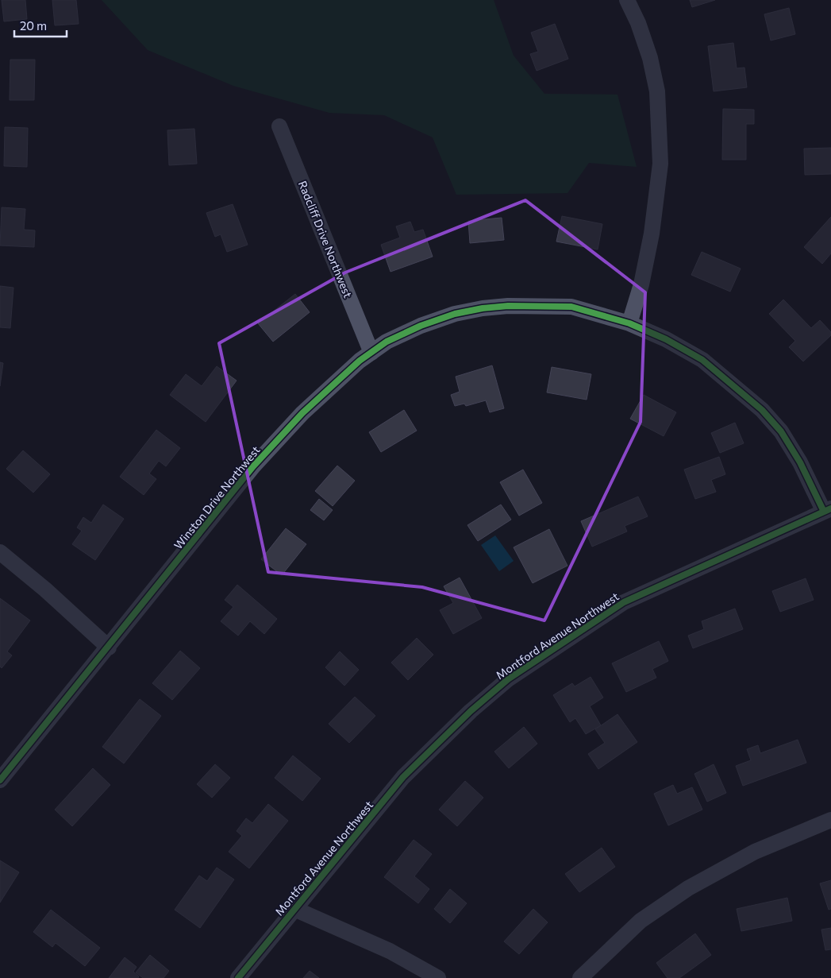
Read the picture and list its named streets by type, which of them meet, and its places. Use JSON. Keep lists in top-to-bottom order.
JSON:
{
  "streets": {
    "street": ["Radcliff Drive Northwest", "Winston Drive Northwest", "Montford Avenue Northwest"]
  },
  "crossings": [
    ["Radcliff Drive Northwest", "Winston Drive Northwest"],
    ["Winston Drive Northwest", "Montford Avenue Northwest"]
  ],
  "scale_bar": "20 m"
}
